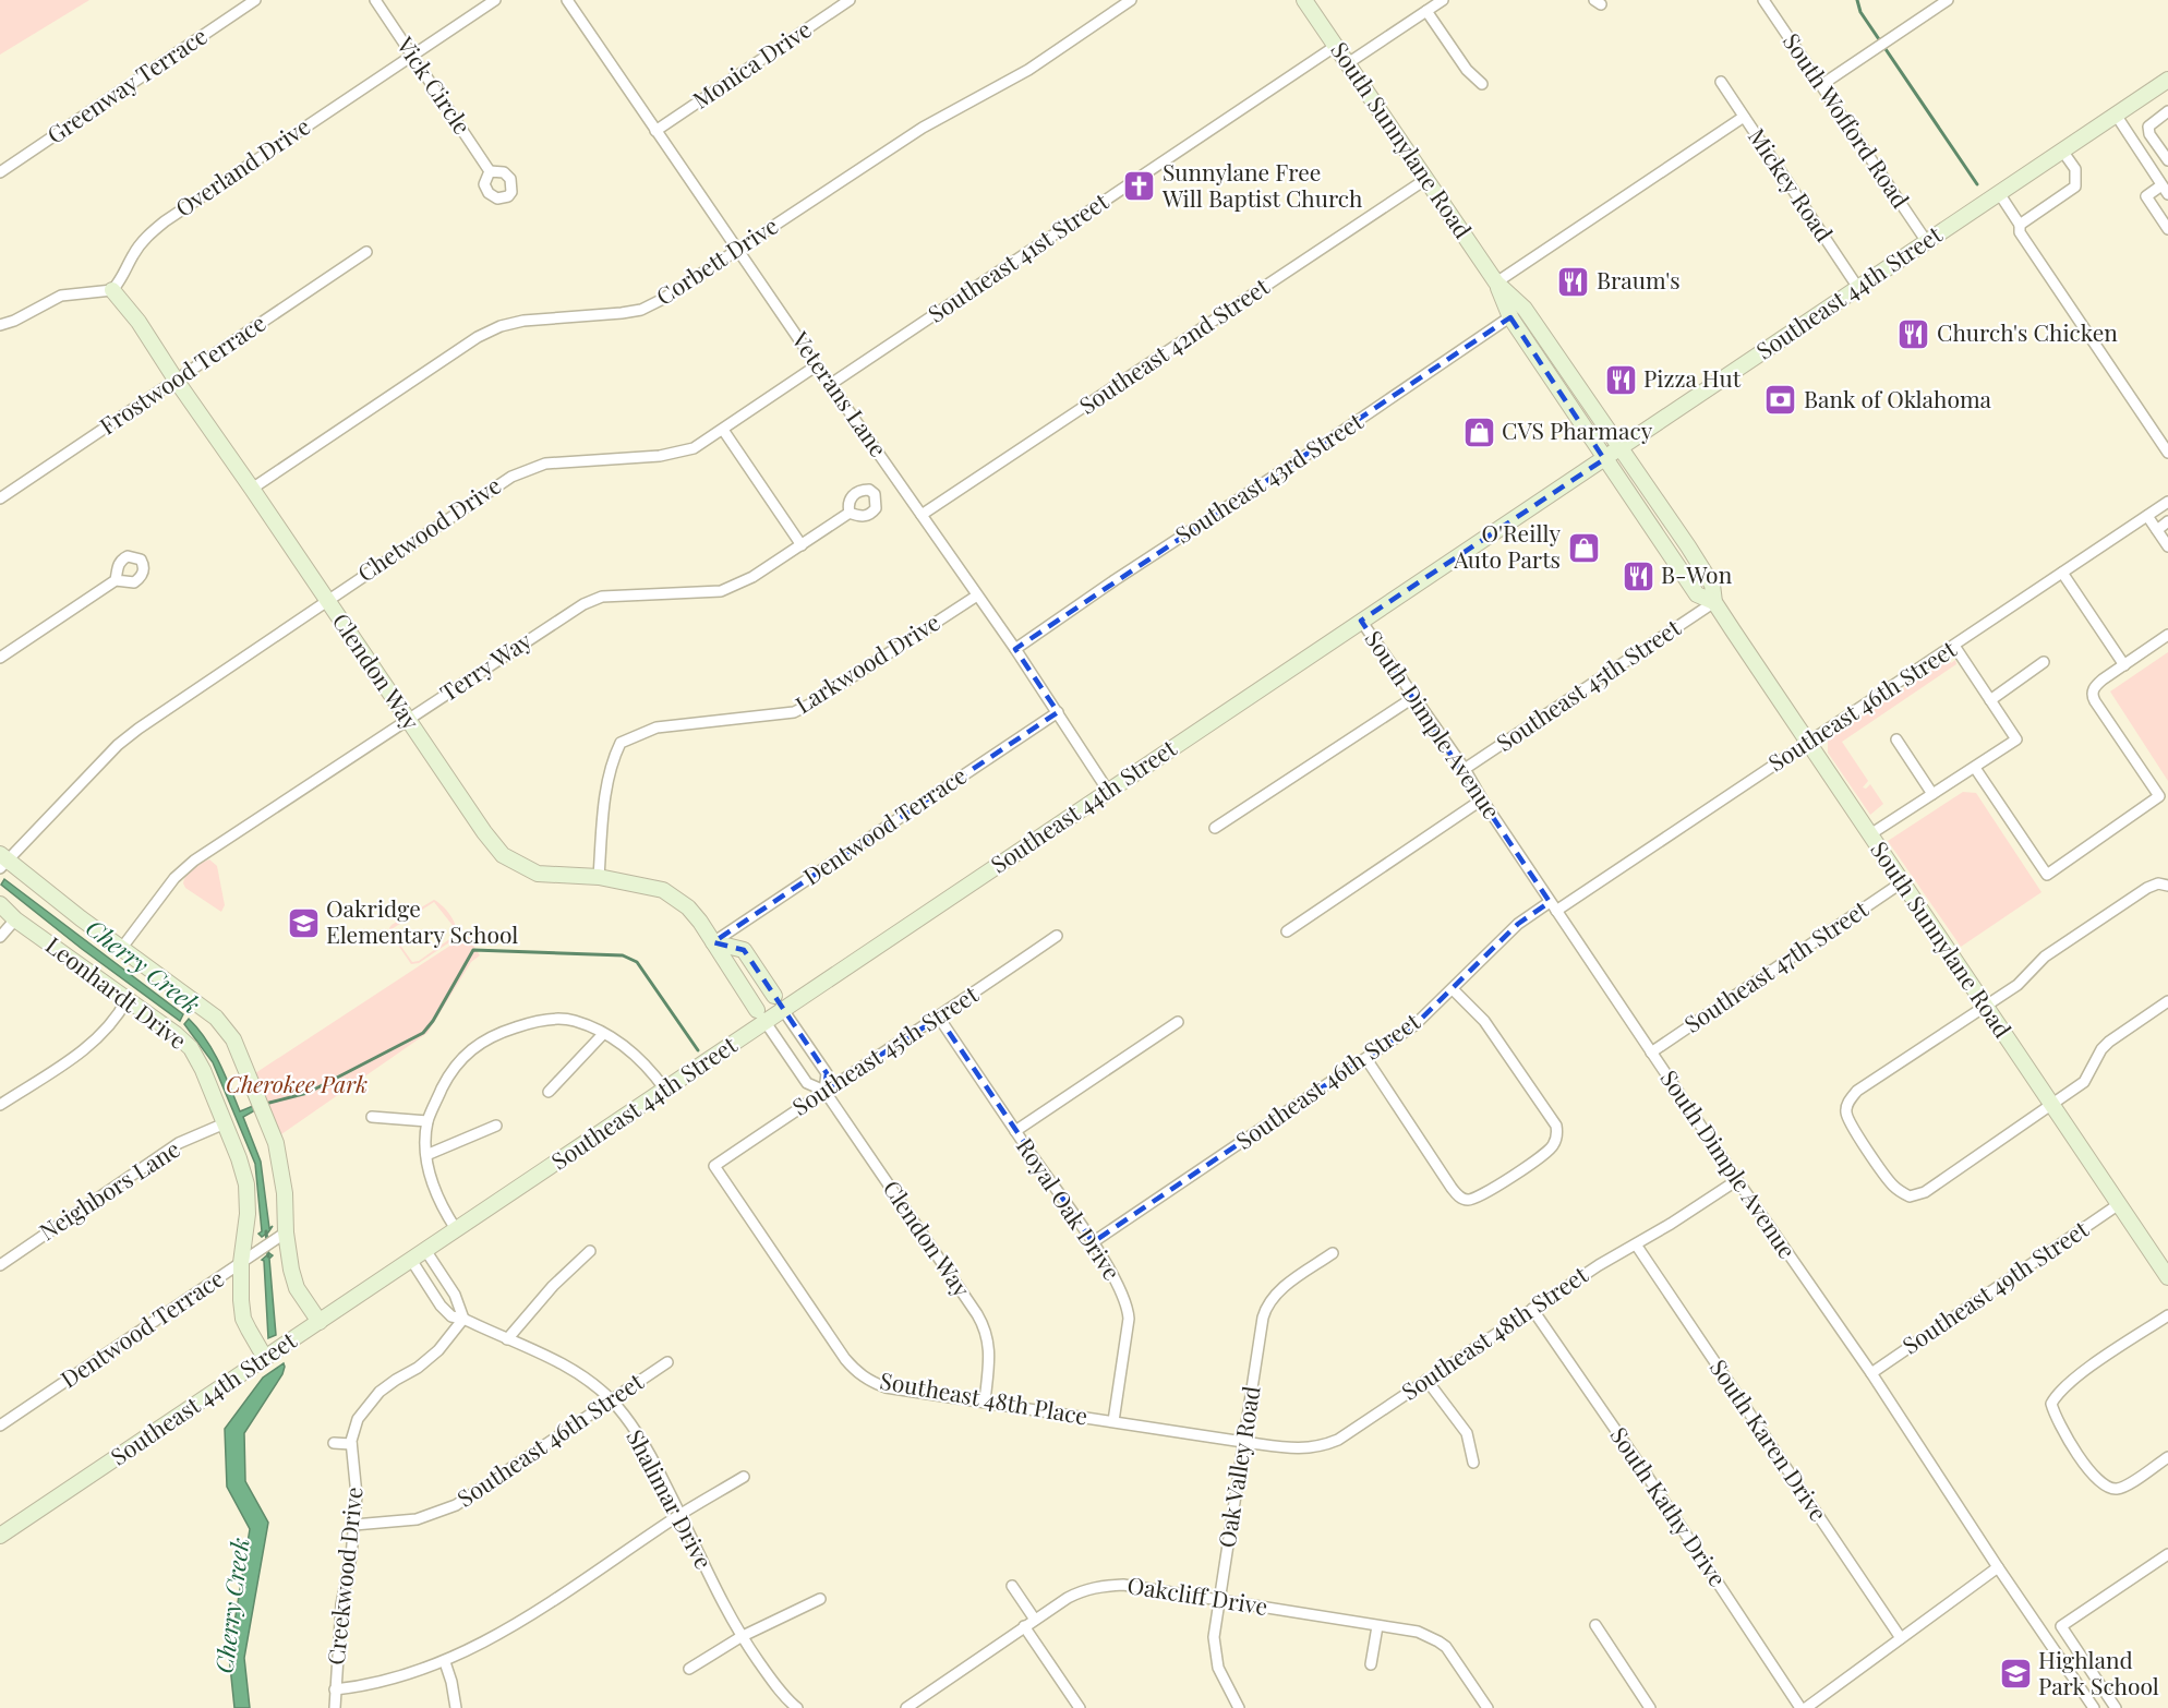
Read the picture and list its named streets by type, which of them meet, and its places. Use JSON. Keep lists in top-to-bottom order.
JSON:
{
  "streets": {
    "main road": [
      "South Sunnylane Road",
      "Southeast 44th Street",
      "Clendon Way",
      "Leonhardt Drive"
    ],
    "street": [
      "Monica Drive",
      "Greenway Terrace",
      "Vick Circle",
      "South Wofford Road",
      "Overland Drive",
      "Mickey Road",
      "Southeast 41st Street",
      "Corbett Drive",
      "Southeast 42nd Street",
      "Frostwood Terrace",
      "Veterans Lane",
      "Southeast 43rd Street",
      "Chetwood Drive",
      "Larkwood Drive",
      "Terry Way",
      "Southeast 45th Street",
      "Southeast 46th Street",
      "South Dimple Avenue",
      "Dentwood Terrace",
      "Southeast 47th Street",
      "Neighbors Lane",
      "Royal Oak Drive",
      "Southeast 49th Street",
      "Southeast 48th Street",
      "Southeast 48th Place",
      "South Karen Drive",
      "Oak Valley Road",
      "Shalimar Drive",
      "South Kathy Drive",
      "Creekwood Drive",
      "Oakcliff Drive"
    ]
  },
  "crossings": [
    ["Monica Drive", "Veterans Lane"],
    ["Vick Circle", "Overland Drive"],
    ["South Wofford Road", "Southeast 44th Street"],
    ["South Sunnylane Road", "Southeast 41st Street"],
    ["South Sunnylane Road", "Southeast 44th Street"],
    ["South Sunnylane Road", "Southeast 42nd Street"],
    ["South Sunnylane Road", "Southeast 43rd Street"],
    ["South Sunnylane Road", "Southeast 45th Street"],
    ["South Sunnylane Road", "Southeast 46th Street"],
    ["South Sunnylane Road", "Southeast 47th Street"],
    ["South Sunnylane Road", "Southeast 49th Street"],
    ["Overland Drive", "Clendon Way"],
    ["Mickey Road", "Southeast 44th Street"],
    ["Southeast 41st Street", "Veterans Lane"],
    ["Corbett Drive", "Veterans Lane"],
    ["Corbett Drive", "Clendon Way"],
    ["Southeast 44th Street", "Veterans Lane"],
    ["Southeast 44th Street", "Clendon Way"],
    ["Southeast 44th Street", "South Dimple Avenue"],
    ["Southeast 44th Street", "Leonhardt Drive"],
    ["Southeast 44th Street", "Shalimar Drive"],
    ["Southeast 42nd Street", "Veterans Lane"],
    ["Frostwood Terrace", "Clendon Way"],
    ["Veterans Lane", "Southeast 43rd Street"],
    ["Veterans Lane", "Chetwood Drive"],
    ["Veterans Lane", "Larkwood Drive"],
    ["Veterans Lane", "Dentwood Terrace"],
    ["Chetwood Drive", "Clendon Way"],
    ["Chetwood Drive", "Leonhardt Drive"],
    ["Larkwood Drive", "Clendon Way"],
    ["Terry Way", "Clendon Way"],
    ["Terry Way", "Leonhardt Drive"],
    ["Clendon Way", "Southeast 45th Street"],
    ["Clendon Way", "Dentwood Terrace"],
    ["Clendon Way", "Southeast 48th Place"],
    ["Southeast 45th Street", "South Dimple Avenue"],
    ["Southeast 45th Street", "Royal Oak Drive"],
    ["Southeast 45th Street", "Southeast 48th Place"],
    ["Southeast 46th Street", "South Dimple Avenue"],
    ["Southeast 46th Street", "Royal Oak Drive"],
    ["Southeast 46th Street", "Shalimar Drive"],
    ["Southeast 46th Street", "Creekwood Drive"],
    ["South Dimple Avenue", "Southeast 47th Street"],
    ["South Dimple Avenue", "Southeast 49th Street"],
    ["South Dimple Avenue", "Southeast 48th Street"],
    ["Dentwood Terrace", "Leonhardt Drive"],
    ["Leonhardt Drive", "Neighbors Lane"],
    ["Royal Oak Drive", "Southeast 48th Place"],
    ["Southeast 48th Street", "Southeast 48th Place"],
    ["Southeast 48th Street", "South Karen Drive"],
    ["Southeast 48th Street", "Oak Valley Road"],
    ["Southeast 48th Street", "South Kathy Drive"],
    ["Southeast 48th Place", "Oak Valley Road"],
    ["Oak Valley Road", "Oakcliff Drive"],
    ["Shalimar Drive", "Creekwood Drive"]
  ],
  "water": ["Cherry Creek"],
  "parks": ["Cherokee Park"],
  "places": {
    "church": ["Sunnylane Free Will Baptist Church"],
    "restaurant": [
      "Braum's",
      "Church's Chicken",
      "Pizza Hut",
      "B-Won"
    ],
    "bank": ["Bank of Oklahoma"],
    "shop": ["CVS Pharmacy", "O'Reilly Auto Parts"],
    "school or university": ["Oakridge Elementary School", "Highland Park School"]
  }
}
